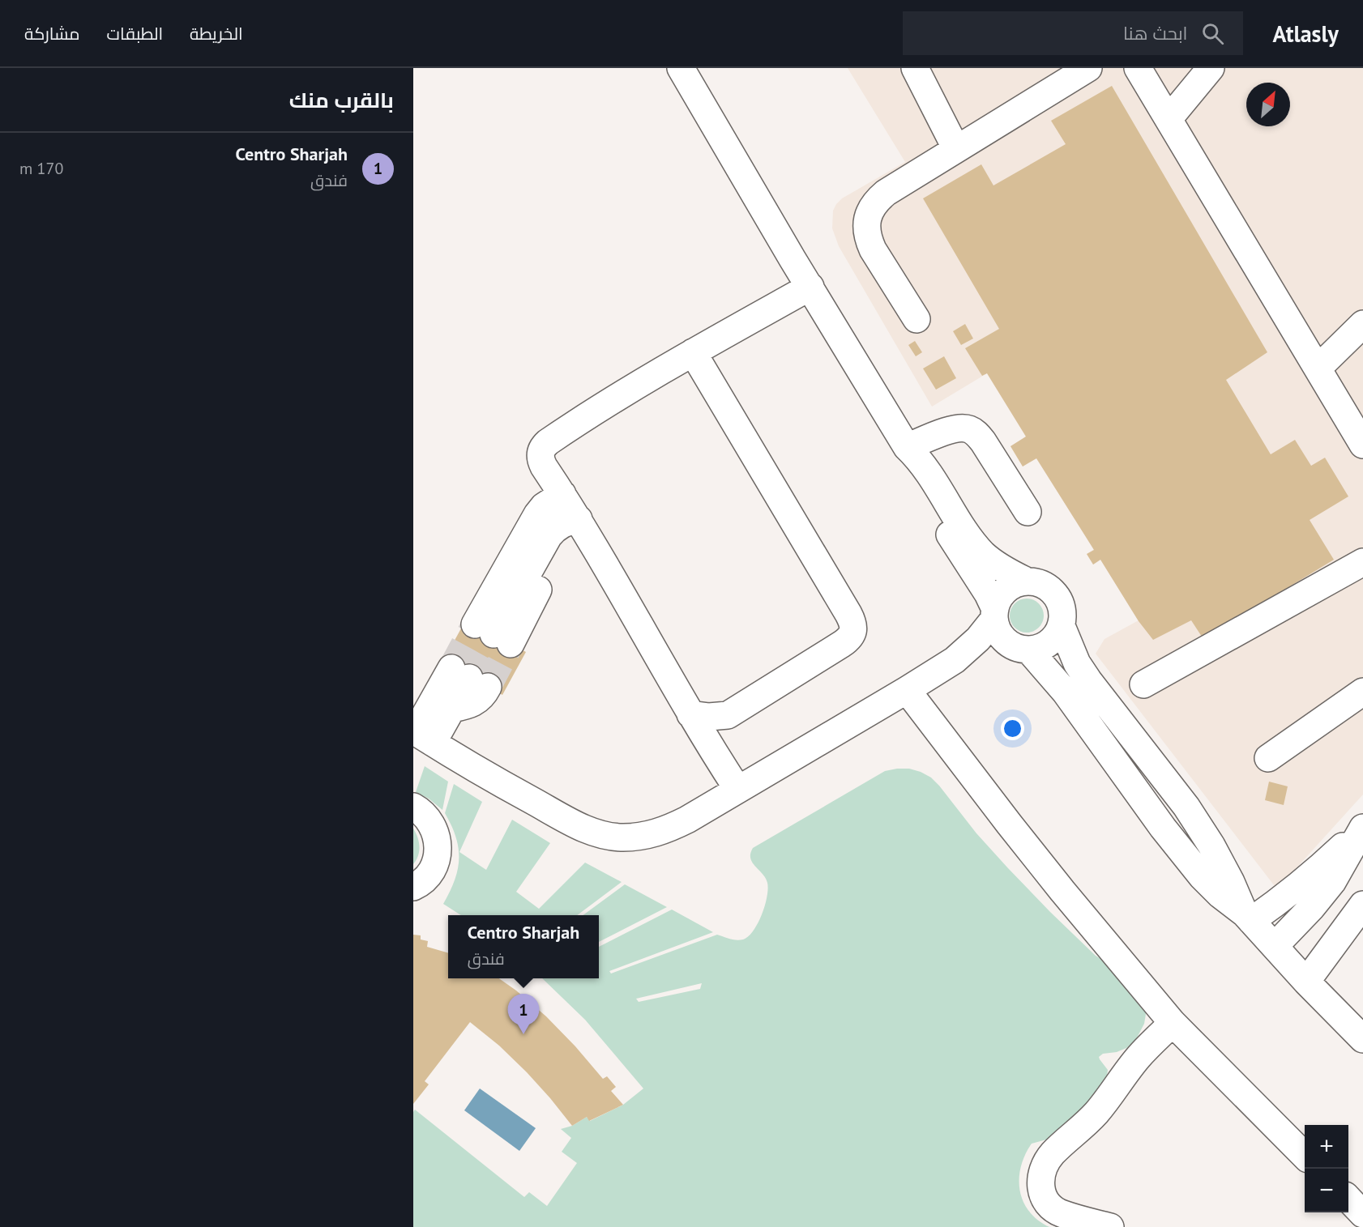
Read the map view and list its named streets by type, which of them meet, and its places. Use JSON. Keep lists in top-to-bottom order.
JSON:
{
  "north": "top right",
  "page": {
    "header": "Atlasly",
    "search": "ابحث هنا",
    "nav": ["الخريطة", "الطبقات", "مشاركة"],
    "heading": "بالقرب منك",
    "list": [
      {
        "mark": "1",
        "name": "Centro Sharjah",
        "note": "فندق",
        "value": "170 m"
      }
    ],
    "popup": ["Centro Sharjah", "فندق"],
    "pins": "1",
    "map_buttons": ["+", "−"]
  }
}
